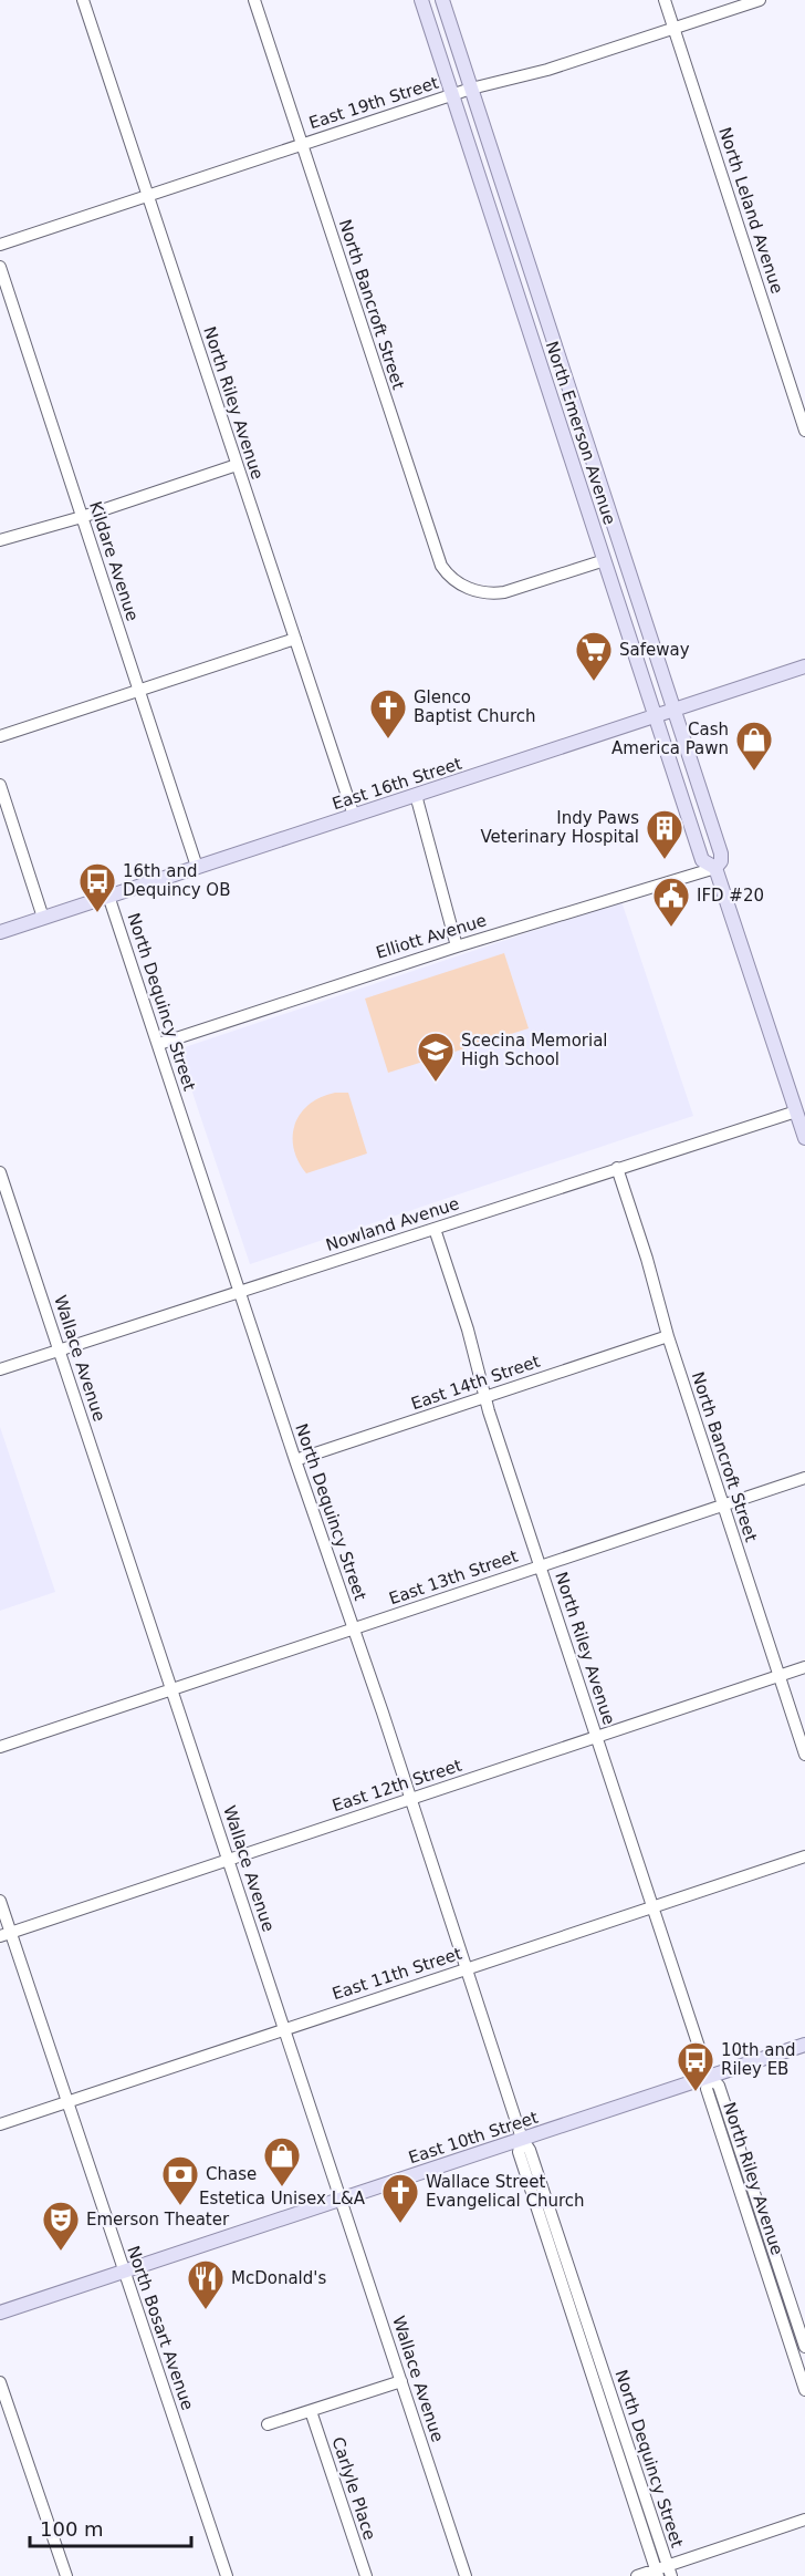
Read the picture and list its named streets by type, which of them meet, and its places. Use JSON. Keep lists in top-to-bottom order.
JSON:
{
  "streets": {
    "main road": ["North Emerson Avenue", "East 16th Street", "East 10th Street"],
    "street": [
      "East 19th Street",
      "North Leland Avenue",
      "North Bancroft Street",
      "North Riley Avenue",
      "Kildare Avenue",
      "Elliott Avenue",
      "North Dequincy Street",
      "Nowland Avenue",
      "Wallace Avenue",
      "East 14th Street",
      "East 13th Street",
      "East 12th Street",
      "East 11th Street",
      "North Bosart Avenue",
      "Carlyle Place"
    ]
  },
  "crossings": [
    ["East 19th Street", "North Leland Avenue"],
    ["East 19th Street", "North Bancroft Street"],
    ["East 19th Street", "North Riley Avenue"],
    ["East 19th Street", "North Emerson Avenue"],
    ["North Bancroft Street", "North Emerson Avenue"],
    ["North Bancroft Street", "Nowland Avenue"],
    ["North Bancroft Street", "East 14th Street"],
    ["North Bancroft Street", "East 13th Street"],
    ["North Bancroft Street", "East 12th Street"],
    ["North Riley Avenue", "East 16th Street"],
    ["North Riley Avenue", "Nowland Avenue"],
    ["North Riley Avenue", "East 14th Street"],
    ["North Riley Avenue", "East 13th Street"],
    ["North Riley Avenue", "East 12th Street"],
    ["North Riley Avenue", "East 11th Street"],
    ["North Riley Avenue", "East 10th Street"],
    ["North Emerson Avenue", "East 16th Street"],
    ["North Emerson Avenue", "Elliott Avenue"],
    ["North Emerson Avenue", "Nowland Avenue"],
    ["Kildare Avenue", "East 16th Street"],
    ["East 16th Street", "North Dequincy Street"],
    ["Elliott Avenue", "North Dequincy Street"],
    ["North Dequincy Street", "Nowland Avenue"],
    ["North Dequincy Street", "East 14th Street"],
    ["North Dequincy Street", "East 13th Street"],
    ["North Dequincy Street", "East 12th Street"],
    ["North Dequincy Street", "East 11th Street"],
    ["North Dequincy Street", "East 10th Street"],
    ["Nowland Avenue", "Wallace Avenue"],
    ["Wallace Avenue", "East 13th Street"],
    ["Wallace Avenue", "East 12th Street"],
    ["Wallace Avenue", "East 11th Street"],
    ["Wallace Avenue", "East 10th Street"],
    ["East 12th Street", "North Bosart Avenue"],
    ["East 11th Street", "North Bosart Avenue"],
    ["East 10th Street", "North Bosart Avenue"]
  ],
  "places": {
    "supermarket": ["Safeway"],
    "church": ["Glenco Baptist Church", "Wallace Street Evangelical Church"],
    "shop": ["Cash America Pawn", "Estetica Unisex L&A"],
    "building": ["Indy Paws Veterinary Hospital"],
    "bus stop": ["16th and Dequincy OB", "10th and Riley EB"],
    "public building": ["IFD #20"],
    "school or university": ["Scecina Memorial High School"],
    "bank": ["Chase"],
    "theatre": ["Emerson Theater"],
    "restaurant": ["McDonald's"]
  },
  "scale_bar": "100 m"
}
